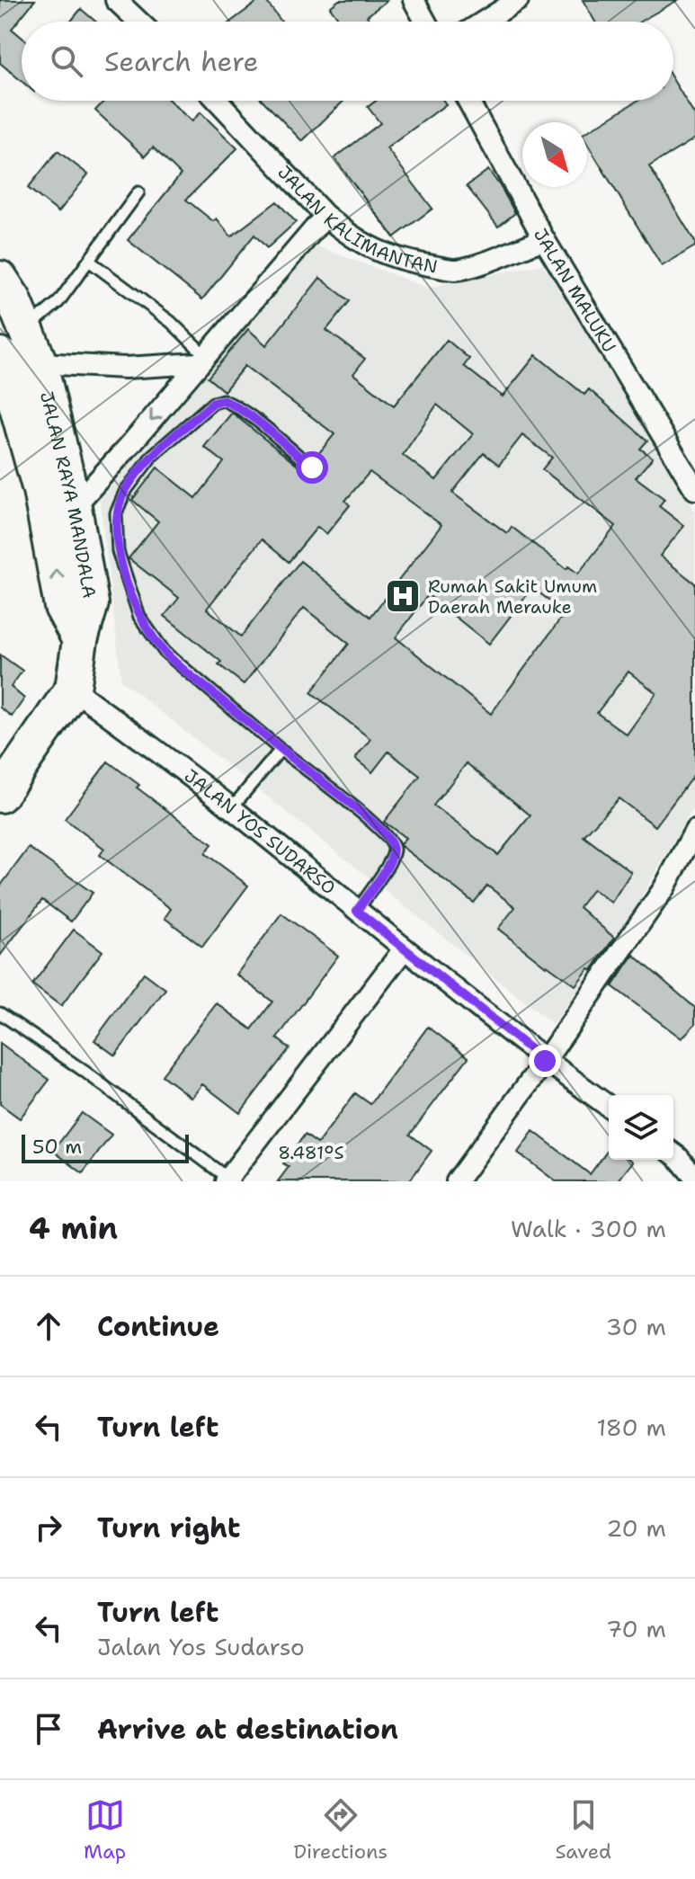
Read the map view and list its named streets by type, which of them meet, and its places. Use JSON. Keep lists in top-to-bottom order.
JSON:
{
  "streets": {
    "highway": ["JALAN RAYA MANDALA"],
    "street": ["JALAN KALIMANTAN", "JALAN MALUKU", "JALAN YOS SUDARSO"]
  },
  "crossings": [
    ["JALAN KALIMANTAN", "JALAN MALUKU"]
  ],
  "places": {
    "hospital": ["Rumah Sakit Umum Daerah Merauke"]
  },
  "scale_bar": "50 m",
  "north": "bottom right",
  "page": {
    "search": "Search here",
    "scale": "50 m",
    "heading": ["4 min", "Walk · 300 m"],
    "list": [
      ["Continue", "30 m"],
      ["Turn left", "180 m"],
      ["Turn right", "20 m"],
      ["Turn left", "Jalan Yos Sudarso", "70 m"],
      "Arrive at destination"
    ],
    "nav": ["Map", "Directions", "Saved"]
  },
  "coordinates": ["8.481°S"]
}
